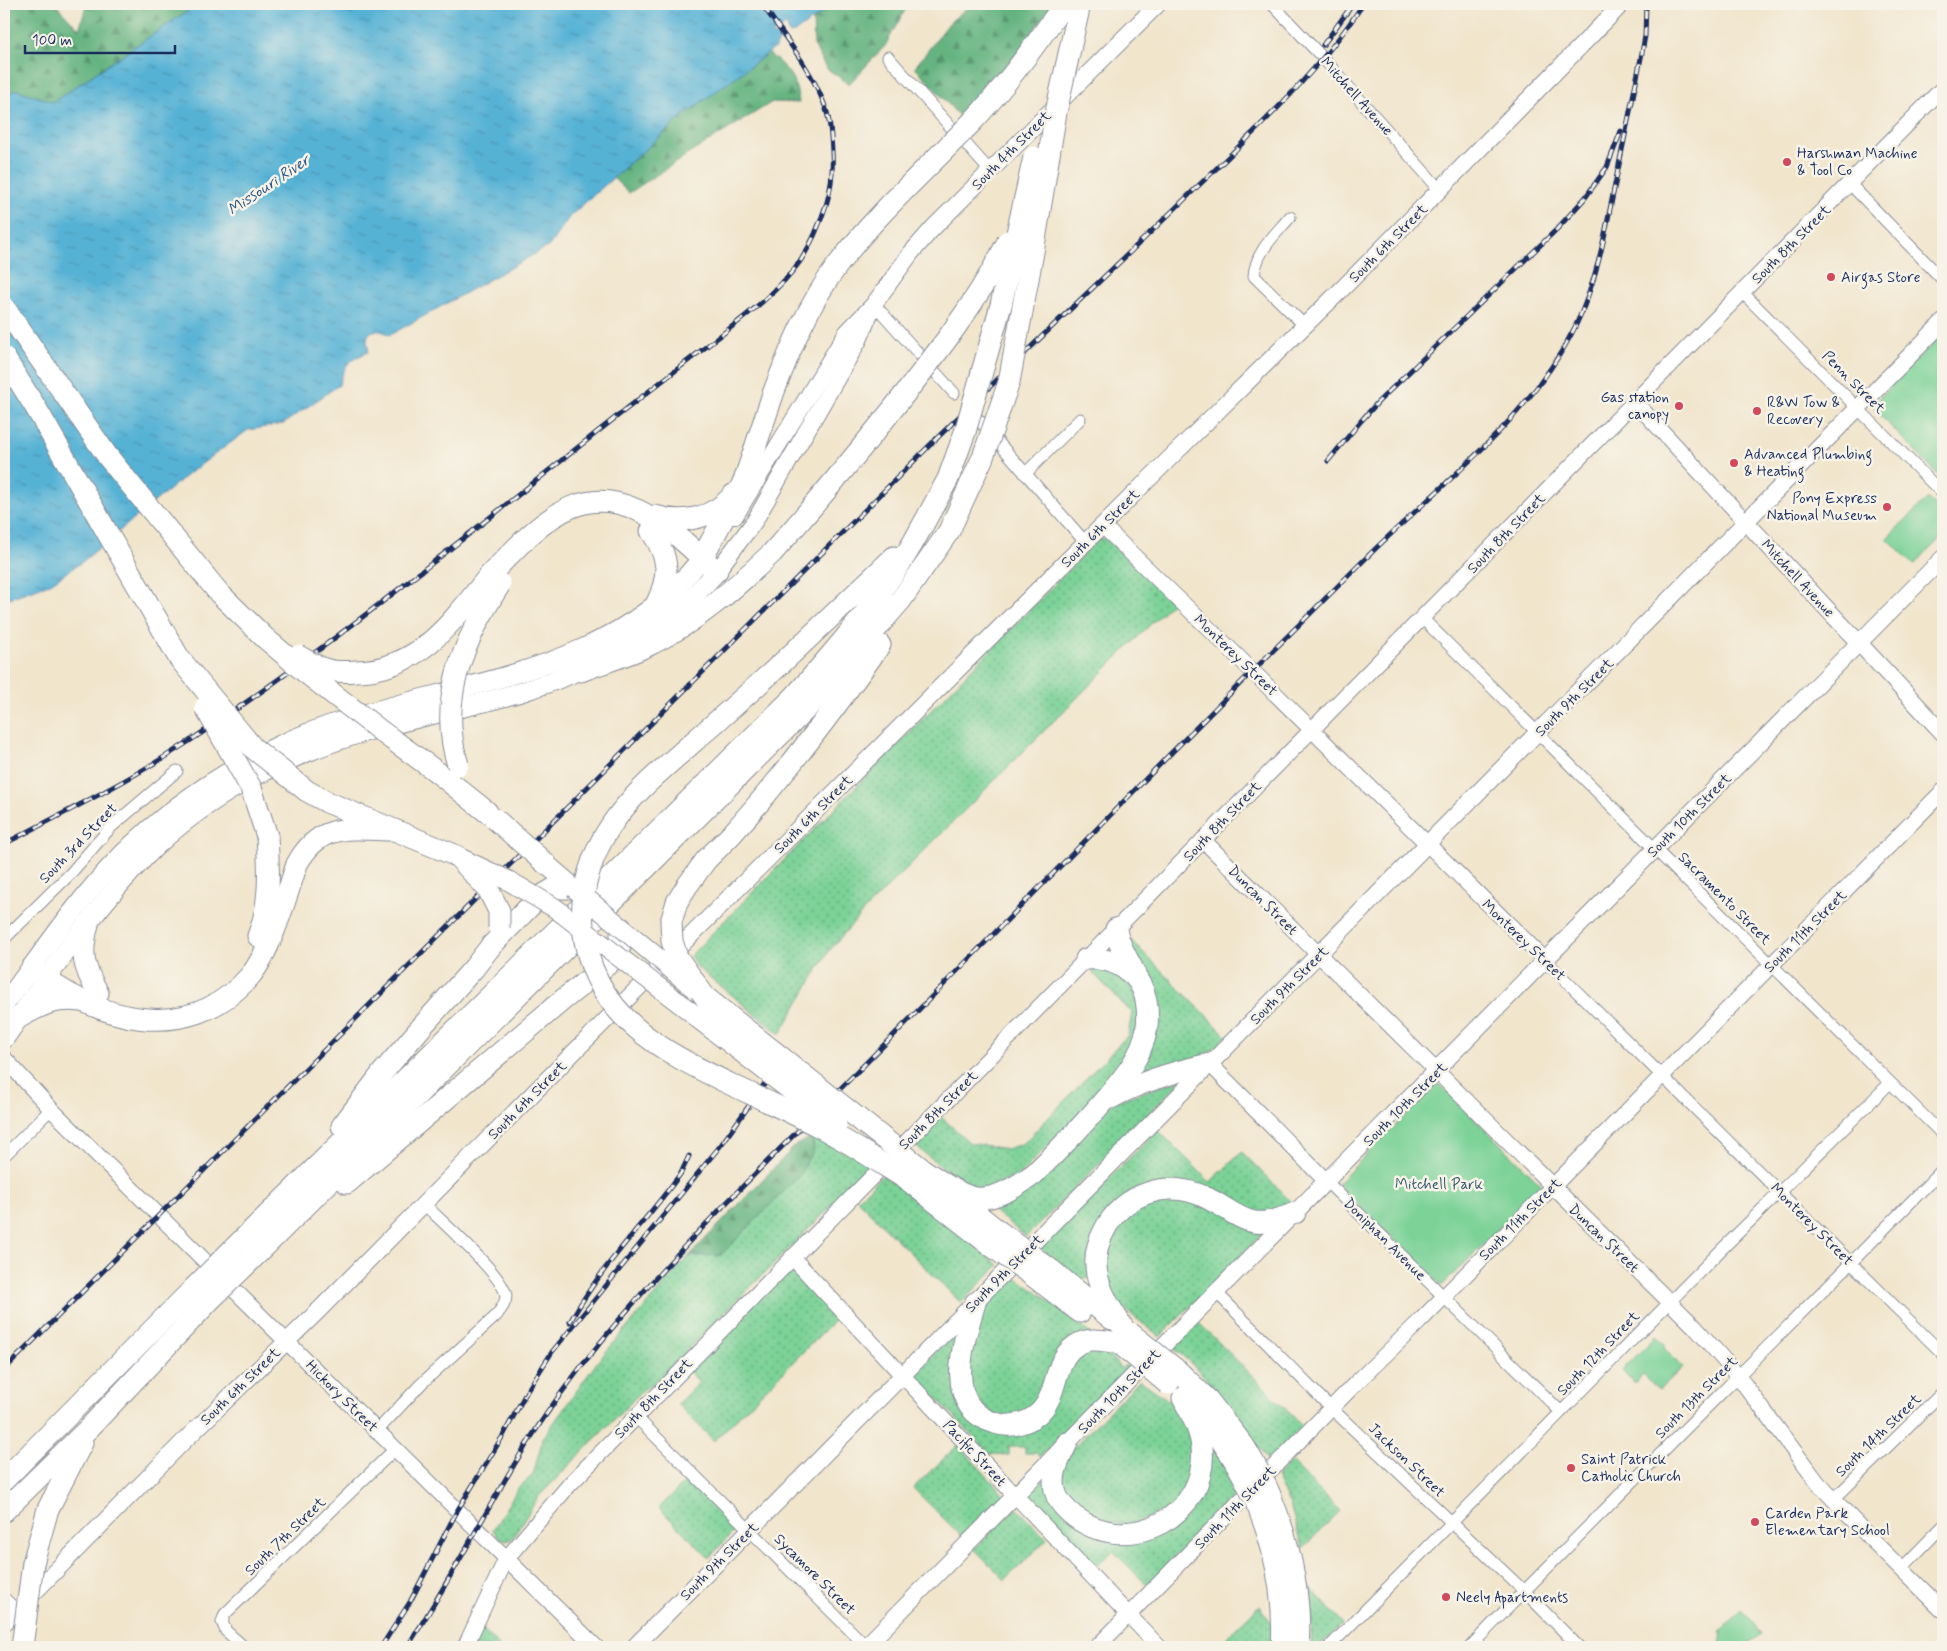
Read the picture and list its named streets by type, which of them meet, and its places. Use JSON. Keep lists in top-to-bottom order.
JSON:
{
  "streets": {
    "main road": [
      "Mitchell Avenue",
      "South 4th Street",
      "South 6th Street",
      "South 9th Street",
      "South 10th Street"
    ],
    "street": [
      "South 8th Street",
      "Penn Street",
      "Monterey Street",
      "South 3rd Street",
      "Sacramento Street",
      "Duncan Street",
      "South 11th Street",
      "Doniphan Avenue",
      "South 12th Street",
      "Hickory Street",
      "South 13th Street",
      "South 14th Street",
      "Pacific Street",
      "Jackson Street",
      "South 7th Street",
      "Sycamore Street"
    ]
  },
  "crossings": [
    ["Mitchell Avenue", "South 6th Street"],
    ["Mitchell Avenue", "South 8th Street"],
    ["Mitchell Avenue", "South 9th Street"],
    ["Mitchell Avenue", "South 10th Street"],
    ["South 6th Street", "Monterey Street"],
    ["South 6th Street", "Hickory Street"],
    ["South 8th Street", "Penn Street"],
    ["South 8th Street", "Monterey Street"],
    ["South 8th Street", "Sacramento Street"],
    ["South 8th Street", "Duncan Street"],
    ["South 8th Street", "Hickory Street"],
    ["South 8th Street", "Pacific Street"],
    ["South 8th Street", "Sycamore Street"],
    ["Penn Street", "South 9th Street"],
    ["Monterey Street", "South 9th Street"],
    ["Monterey Street", "South 10th Street"],
    ["Monterey Street", "South 11th Street"],
    ["Monterey Street", "South 12th Street"],
    ["Monterey Street", "South 13th Street"],
    ["South 9th Street", "Sacramento Street"],
    ["South 9th Street", "Duncan Street"],
    ["South 9th Street", "Doniphan Avenue"],
    ["South 9th Street", "Pacific Street"],
    ["South 9th Street", "Sycamore Street"],
    ["South 10th Street", "Sacramento Street"],
    ["South 10th Street", "Duncan Street"],
    ["South 10th Street", "Doniphan Avenue"],
    ["South 10th Street", "Pacific Street"],
    ["South 10th Street", "Jackson Street"],
    ["South 10th Street", "Sycamore Street"],
    ["Sacramento Street", "South 11th Street"],
    ["Sacramento Street", "South 12th Street"],
    ["Duncan Street", "South 11th Street"],
    ["Duncan Street", "South 12th Street"],
    ["Duncan Street", "South 13th Street"],
    ["Duncan Street", "South 14th Street"],
    ["South 11th Street", "Doniphan Avenue"],
    ["South 11th Street", "Pacific Street"],
    ["South 11th Street", "Jackson Street"],
    ["Doniphan Avenue", "South 12th Street"],
    ["South 12th Street", "Jackson Street"],
    ["Hickory Street", "South 7th Street"],
    ["South 13th Street", "Jackson Street"]
  ],
  "water": ["Missouri River"],
  "parks": ["Mitchell Park"],
  "places": [
    "Harshman Machine & Tool Co",
    "Airgas Store",
    "Gas station canopy",
    "R&W Tow & Recovery",
    "Advanced Plumbing & Heating",
    "Pony Express National Museum",
    "Saint Patrick Catholic Church",
    "Carden Park Elementary School",
    "Neely Apartments"
  ],
  "scale_bar": "100 m"
}
